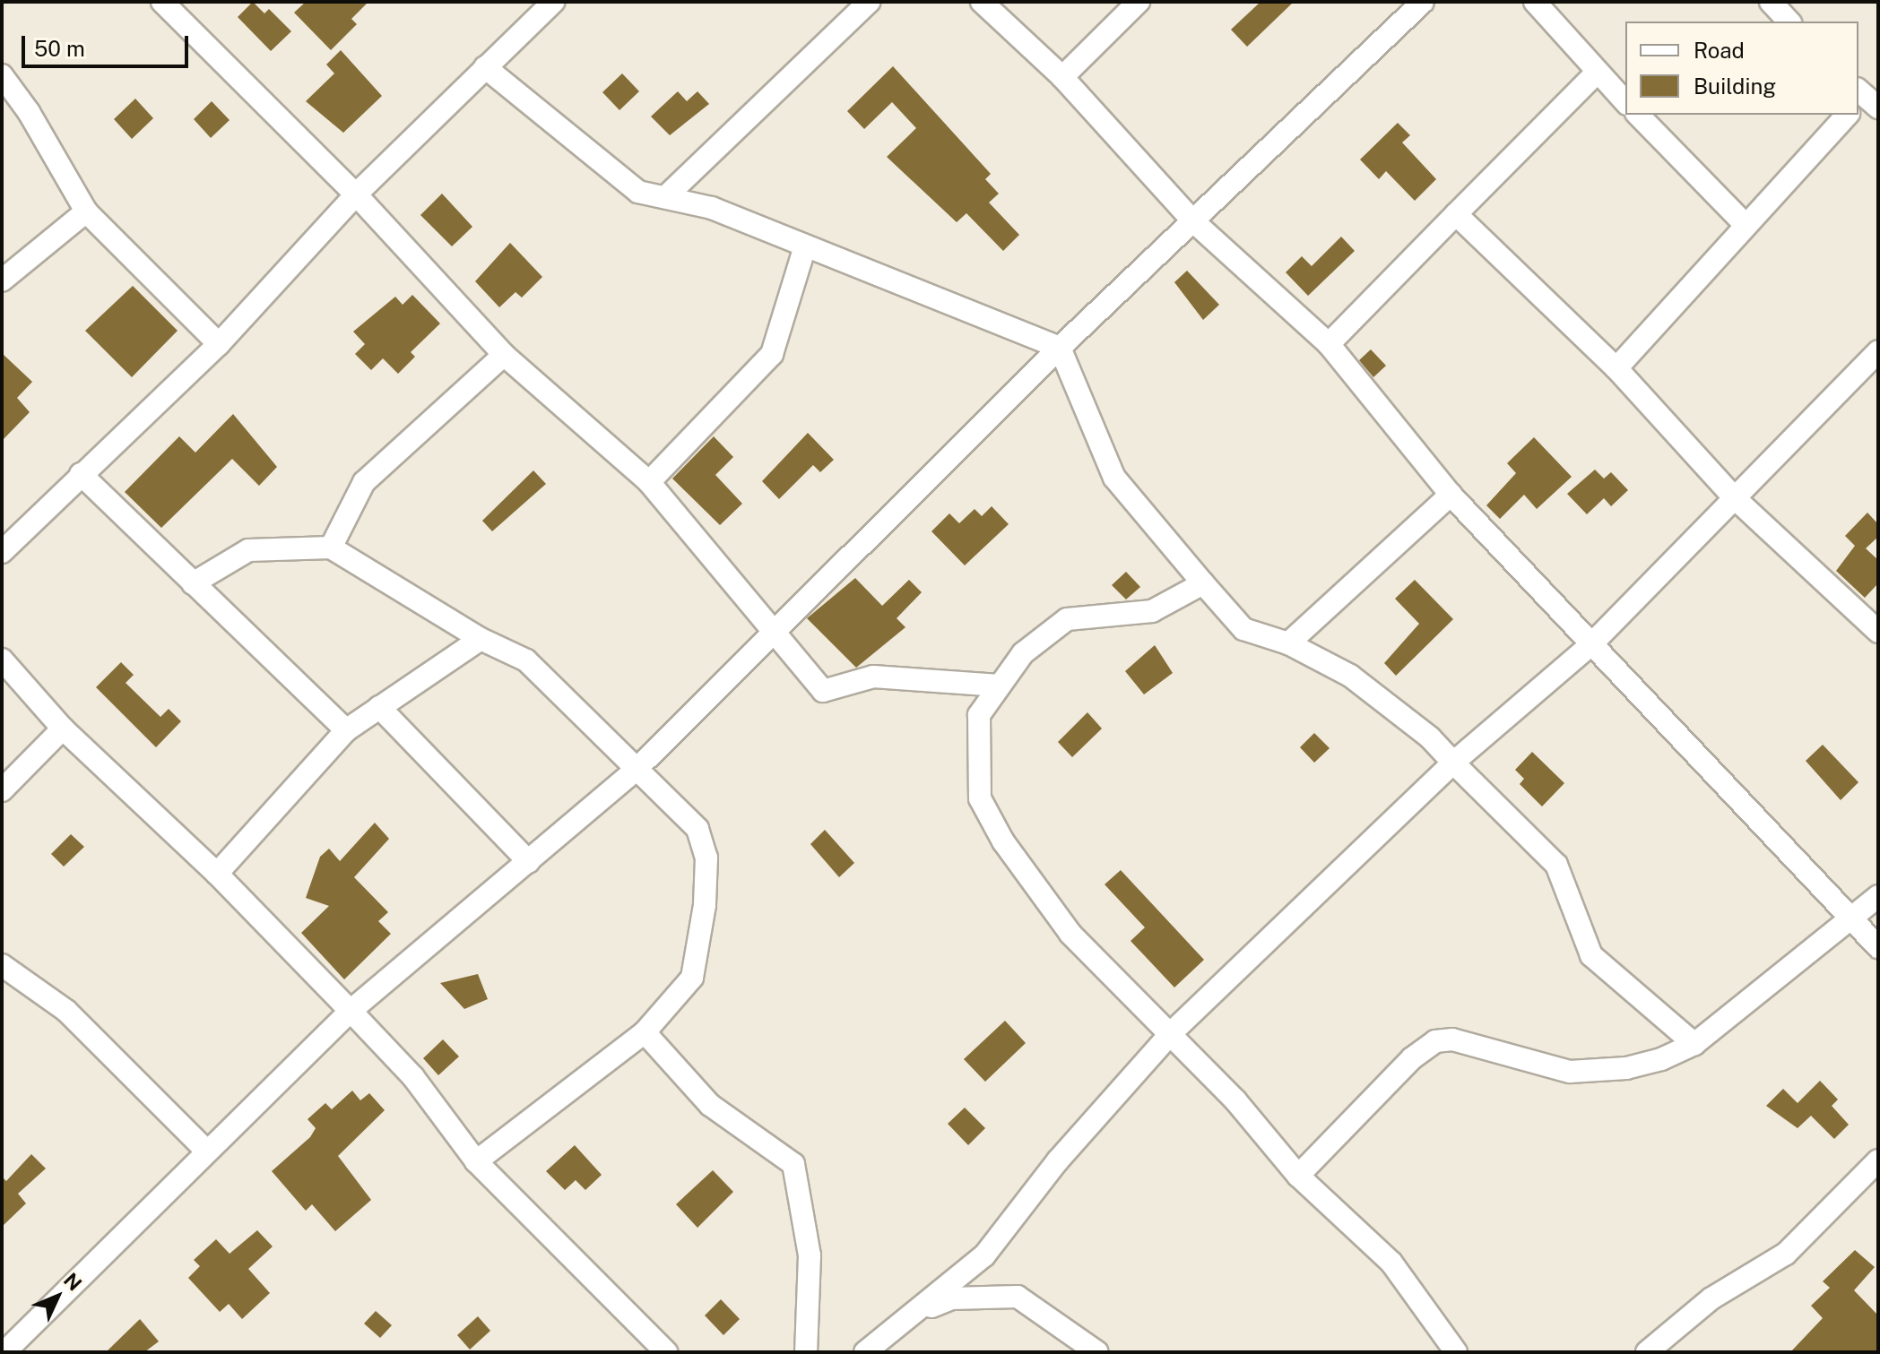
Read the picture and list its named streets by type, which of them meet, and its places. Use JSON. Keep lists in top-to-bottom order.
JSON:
{
  "legend": ["Road", "Building"],
  "scale_bar": "50 m",
  "north": "top right"
}
